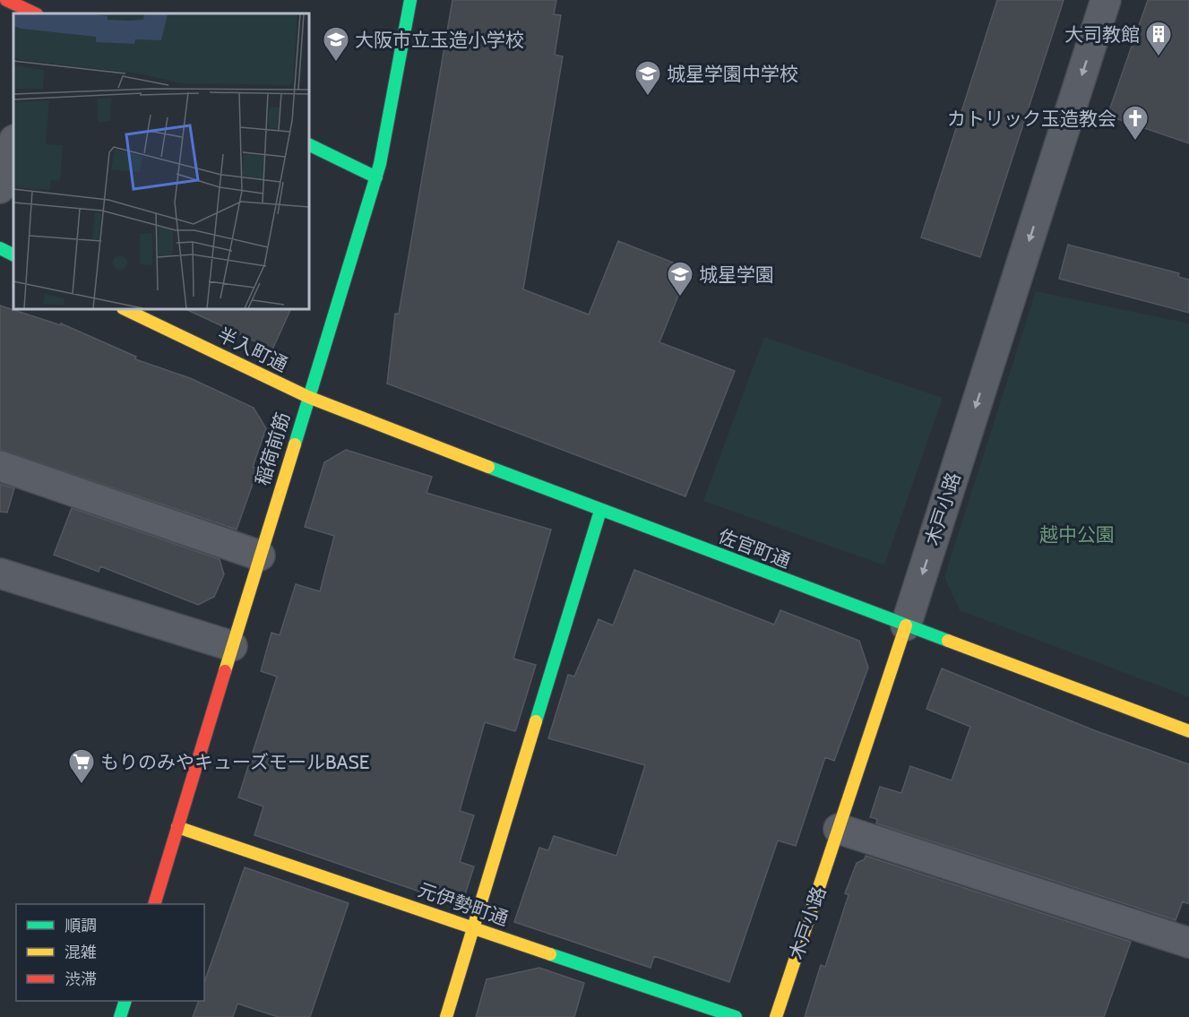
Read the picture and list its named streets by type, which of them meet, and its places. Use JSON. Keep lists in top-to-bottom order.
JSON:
{
  "streets": {
    "street": [
      "半入町通",
      "稲荷前筋",
      "木戸小路",
      "佐官町通",
      "元伊勢町通"
    ]
  },
  "crossings": [
    ["半入町通", "稲荷前筋"],
    ["半入町通", "佐官町通"],
    ["稲荷前筋", "佐官町通"],
    ["稲荷前筋", "元伊勢町通"],
    ["木戸小路", "佐官町通"]
  ],
  "one_way": ["木戸小路"],
  "parks": ["越中公園"],
  "places": {
    "building": ["大司教館"],
    "school or university": ["大阪市立玉造小学校", "城星学園中学校", "城星学園"],
    "church": ["カトリック玉造教会"],
    "supermarket": ["もりのみやキューズモールBASE"]
  },
  "legend": ["順調", "混雑", "渋滞"]
}
